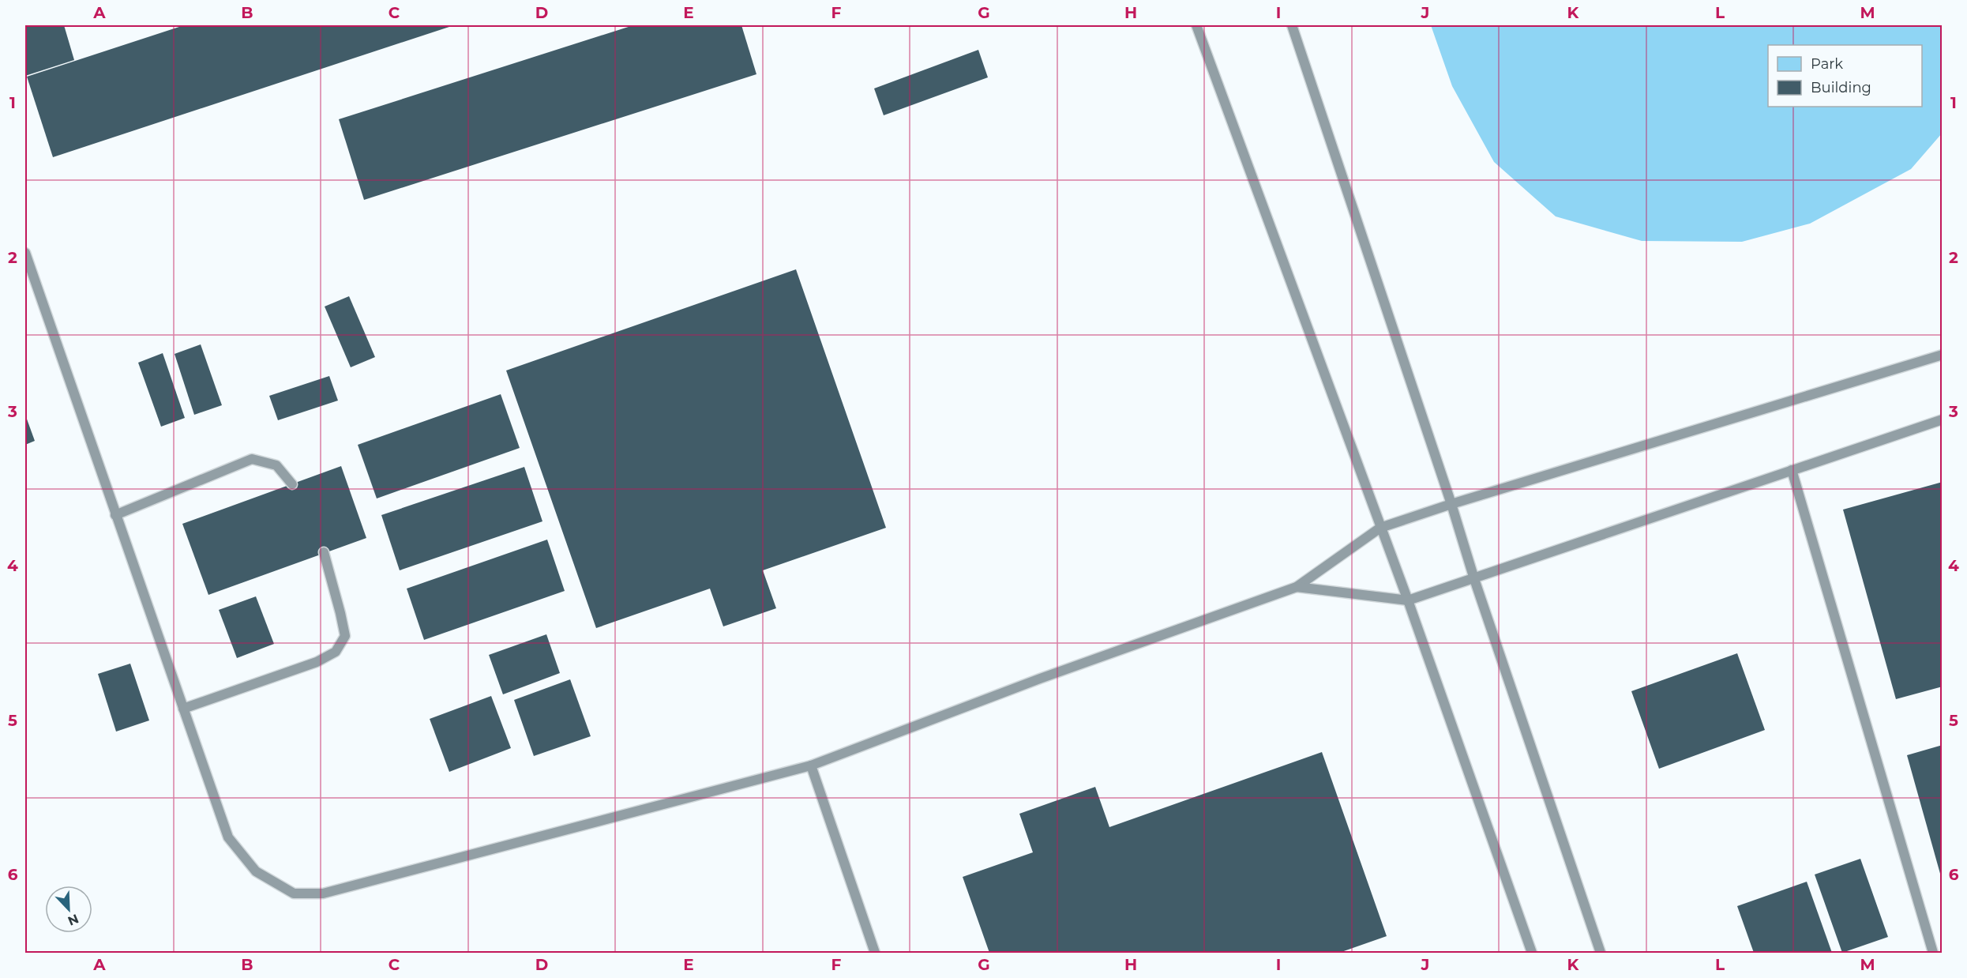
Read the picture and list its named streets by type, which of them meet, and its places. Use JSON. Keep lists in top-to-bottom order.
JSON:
{
  "legend": ["Park", "Building"],
  "north": "bottom right",
  "grid": {
    "columns": [
      "A",
      "B",
      "C",
      "D",
      "E",
      "F",
      "G",
      "H",
      "I",
      "J",
      "K",
      "L",
      "M"
    ],
    "rows": [
      "1",
      "2",
      "3",
      "4",
      "5",
      "6"
    ]
  }
}
